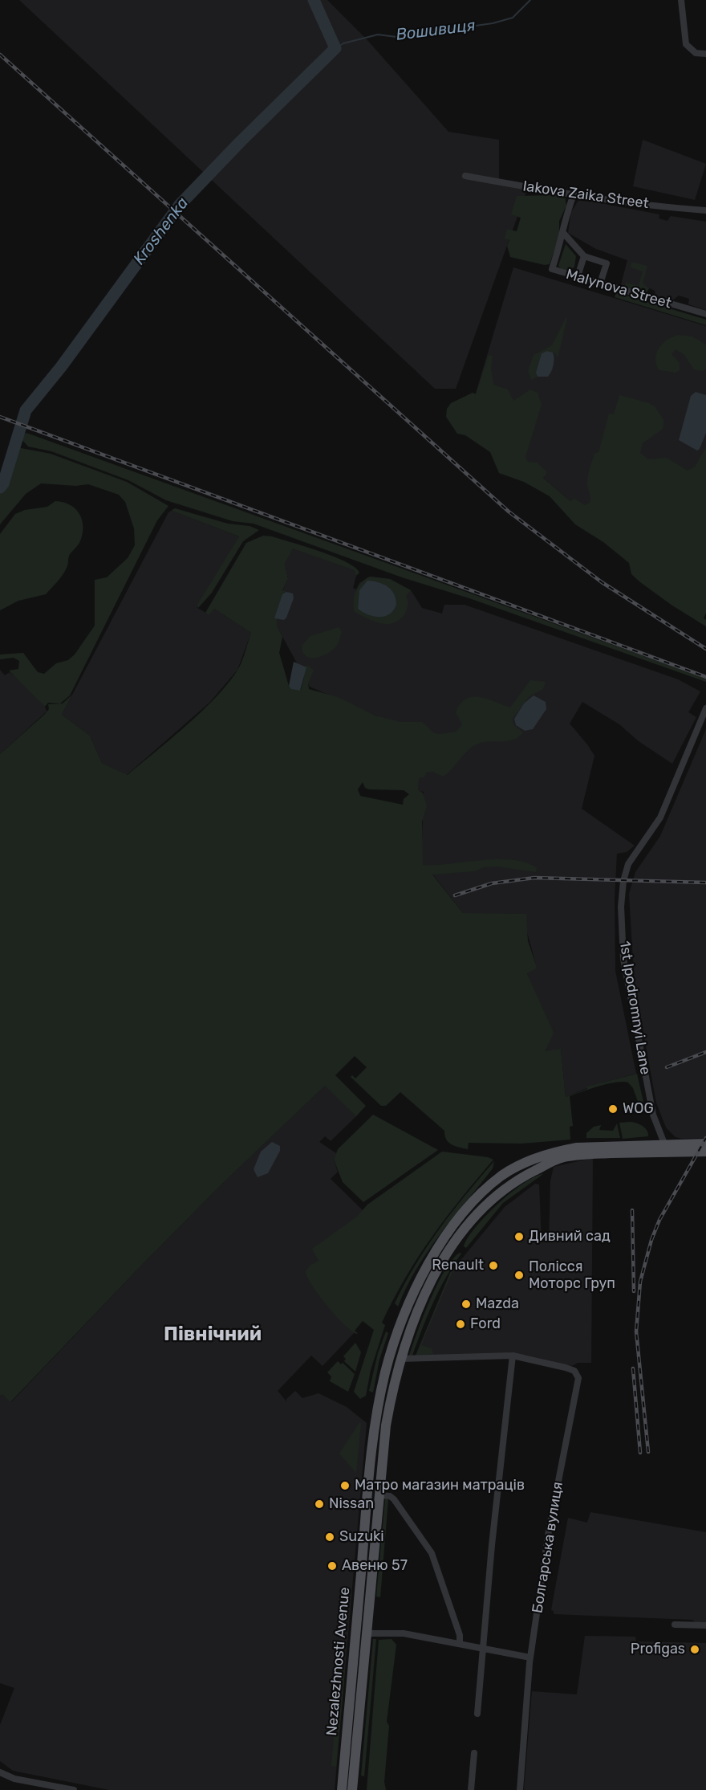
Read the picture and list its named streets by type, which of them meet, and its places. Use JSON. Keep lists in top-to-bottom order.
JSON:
{
  "streets": {
    "main road": ["Nezalezhnosti Avenue"],
    "street": [
      "Iakova Zaika Street",
      "Malynova Street",
      "1st Ipodromnyi Lane",
      "Болгарська вулиця"
    ]
  },
  "crossings": [
    ["Iakova Zaika Street", "Malynova Street"],
    ["1st Ipodromnyi Lane", "Nezalezhnosti Avenue"]
  ],
  "districts": ["Північний"],
  "water": ["Вошивиця", "Kroshenka"],
  "places": [
    "WOG",
    "Дивний сад",
    "Renault",
    "Полісся Моторс Груп",
    "Mazda",
    "Ford",
    "Матро магазин матраців",
    "Nissan",
    "Suzuki",
    "Авеню 57",
    "Profigas"
  ]
}
